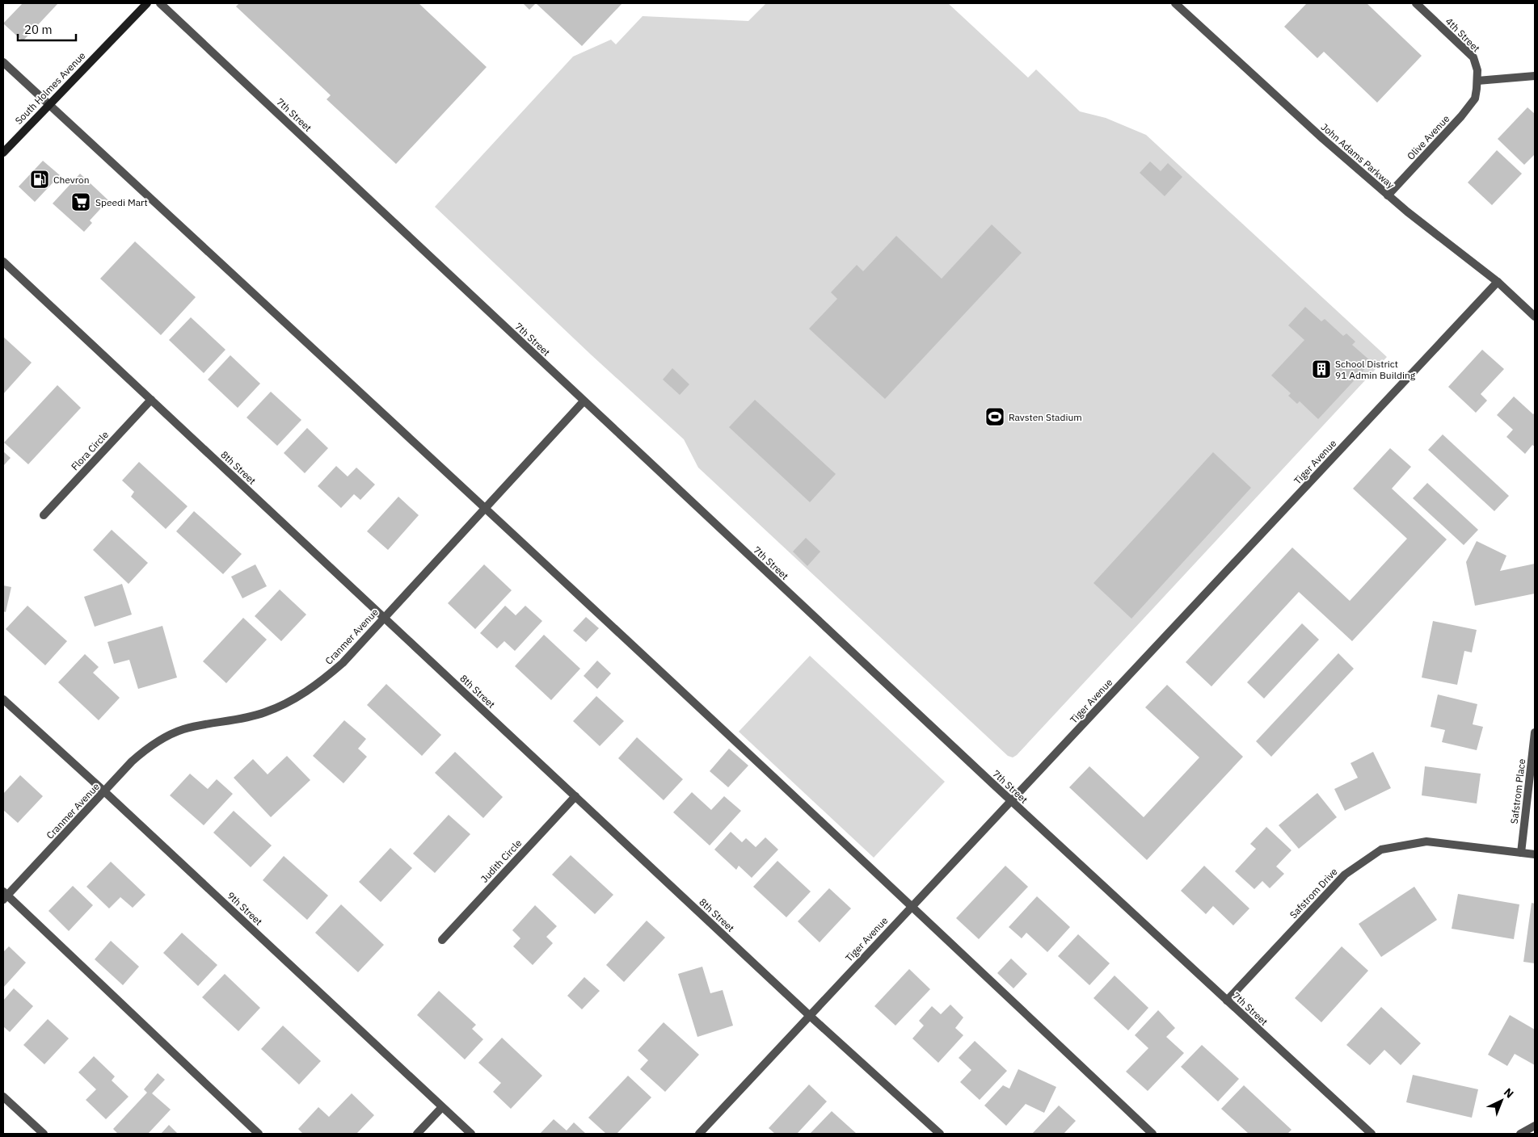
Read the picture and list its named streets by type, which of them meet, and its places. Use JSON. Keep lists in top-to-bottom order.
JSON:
{
  "streets": {
    "main road": ["South Holmes Avenue"],
    "street": [
      "4th Street",
      "7th Street",
      "Olive Avenue",
      "John Adams Parkway",
      "Flora Circle",
      "Tiger Avenue",
      "8th Street",
      "Cranmer Avenue",
      "Safstrom Place",
      "Judith Circle",
      "Safstrom Drive",
      "9th Street"
    ]
  },
  "crossings": [
    ["4th Street", "Olive Avenue"],
    ["7th Street", "Tiger Avenue"],
    ["7th Street", "Cranmer Avenue"],
    ["7th Street", "Safstrom Drive"],
    ["Olive Avenue", "John Adams Parkway"],
    ["John Adams Parkway", "Tiger Avenue"],
    ["Flora Circle", "8th Street"],
    ["Tiger Avenue", "8th Street"],
    ["8th Street", "Cranmer Avenue"],
    ["8th Street", "Judith Circle"],
    ["Cranmer Avenue", "9th Street"],
    ["Safstrom Place", "Safstrom Drive"]
  ],
  "places": {
    "fuel station": ["Chevron"],
    "supermarket": ["Speedi Mart"],
    "building": ["School District 91 Admin Building"],
    "sports": ["Ravsten Stadium"]
  },
  "scale_bar": "20 m",
  "north": "top right"
}
